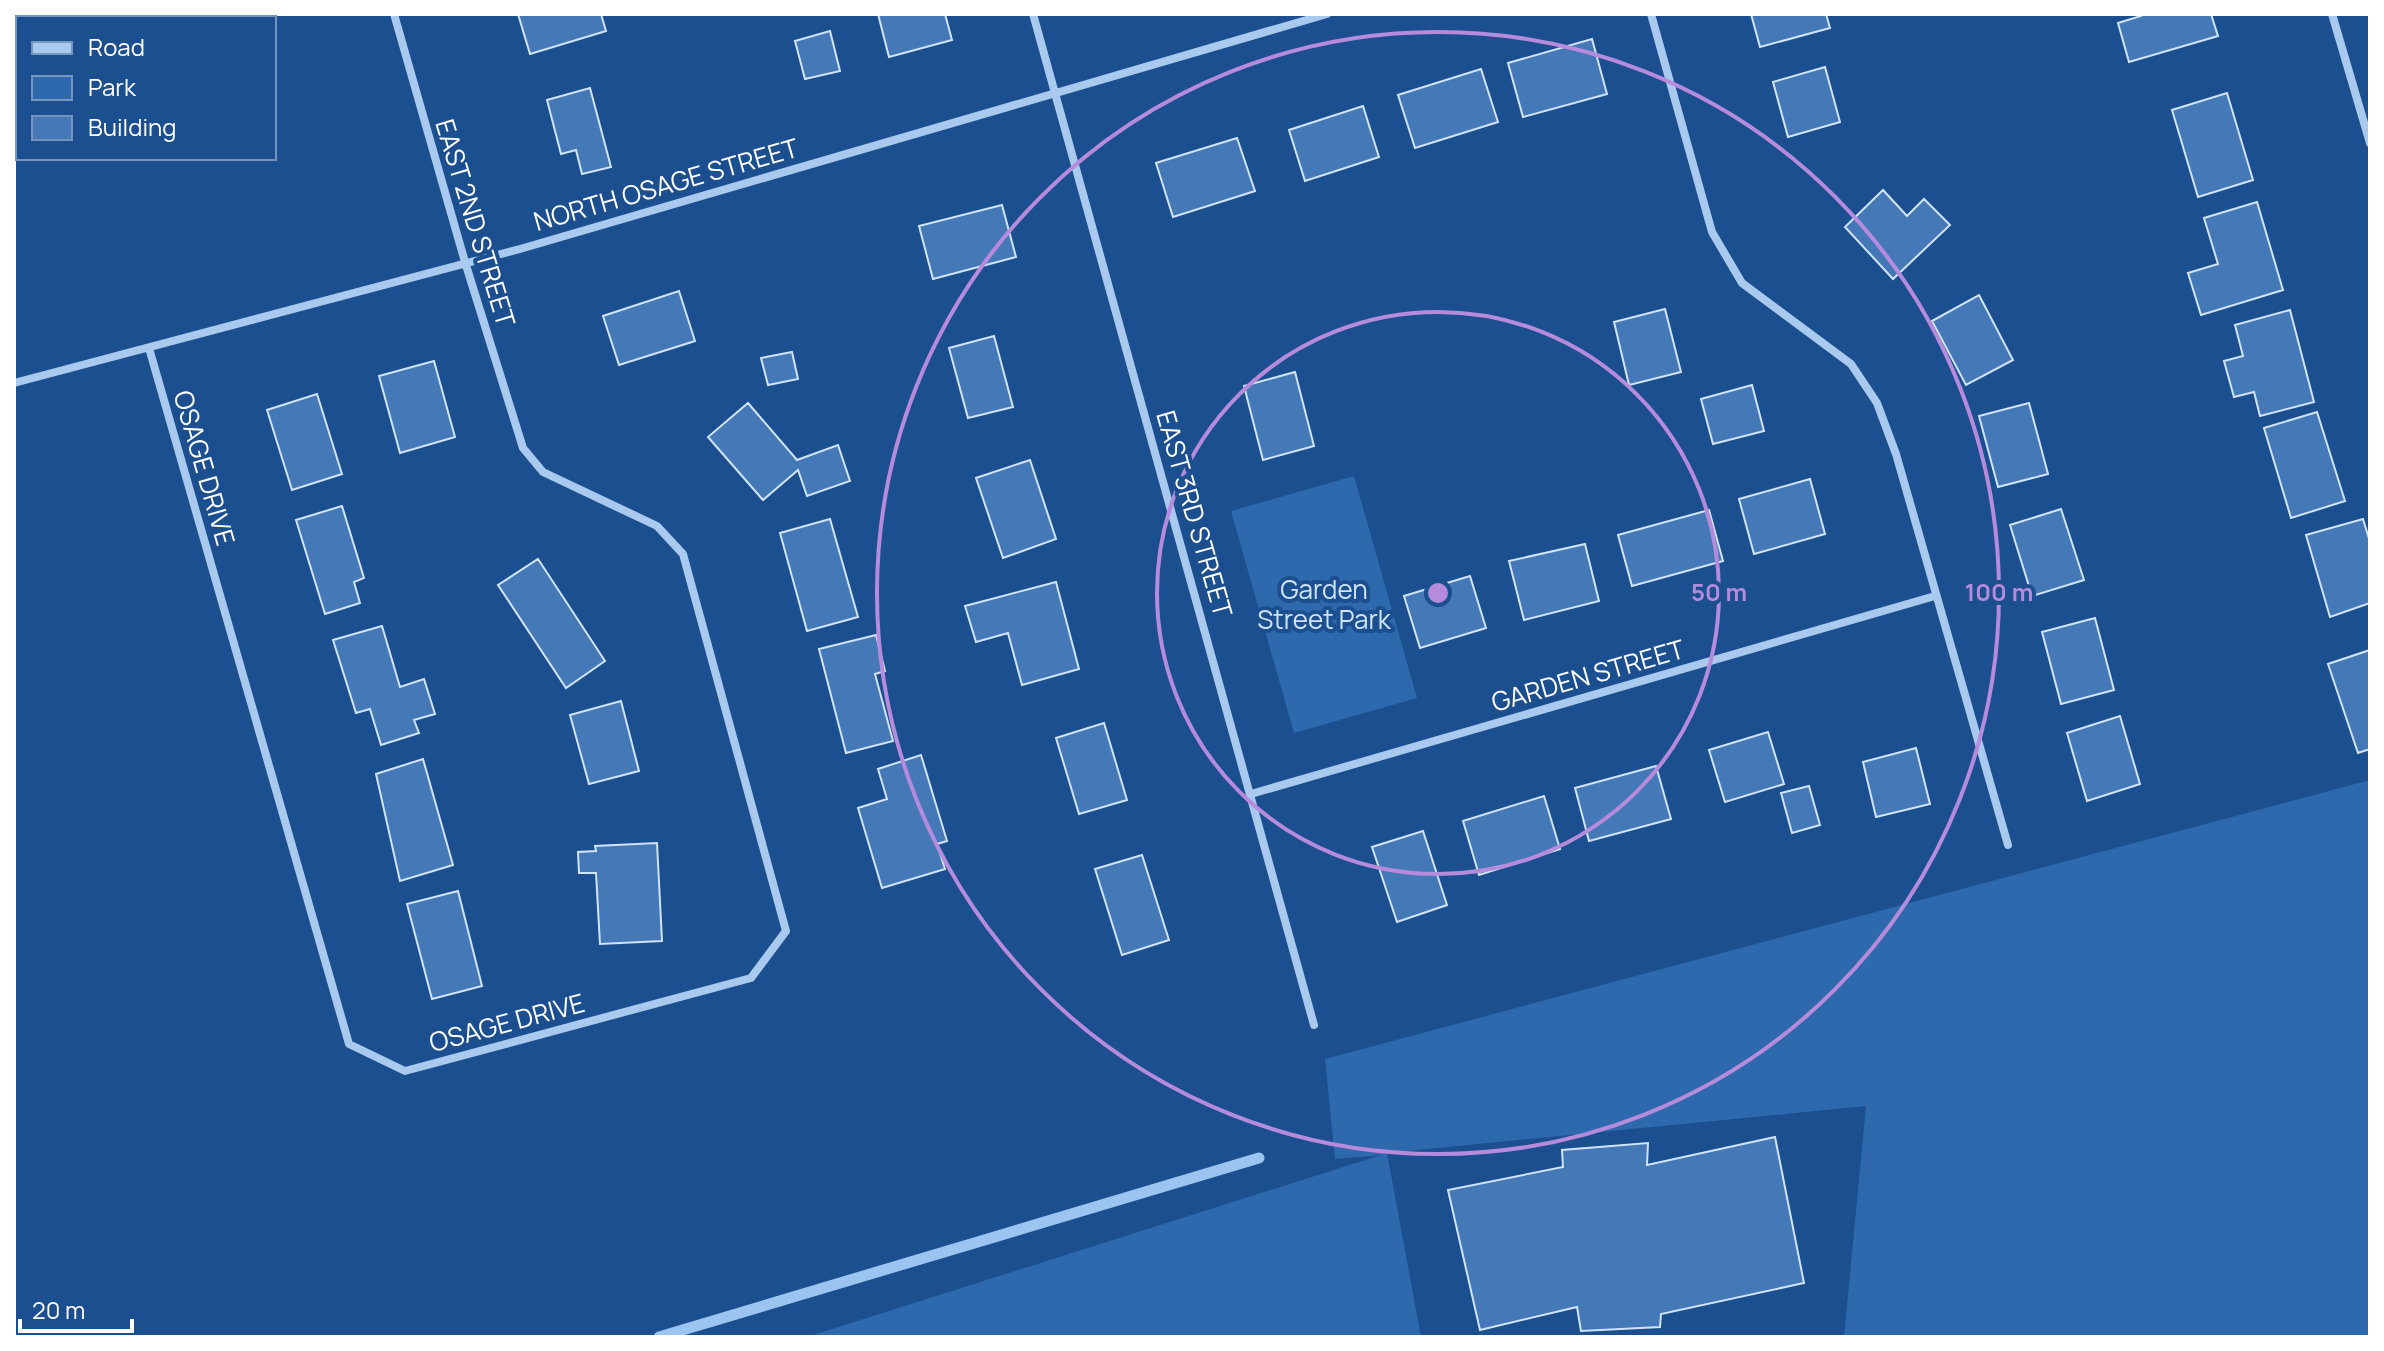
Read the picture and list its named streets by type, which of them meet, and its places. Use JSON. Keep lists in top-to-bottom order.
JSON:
{
  "streets": {
    "street": [
      "NORTH OSAGE STREET",
      "EAST 2ND STREET",
      "OSAGE DRIVE",
      "EAST 3RD STREET",
      "GARDEN STREET"
    ]
  },
  "crossings": [
    ["NORTH OSAGE STREET", "EAST 2ND STREET"],
    ["NORTH OSAGE STREET", "OSAGE DRIVE"],
    ["NORTH OSAGE STREET", "EAST 3RD STREET"],
    ["EAST 2ND STREET", "OSAGE DRIVE"],
    ["EAST 3RD STREET", "GARDEN STREET"]
  ],
  "parks": ["Garden Street Park"],
  "legend": ["Road", "Park", "Building"],
  "scale_bar": "20 m",
  "rings": ["50 m", "100 m"]
}
